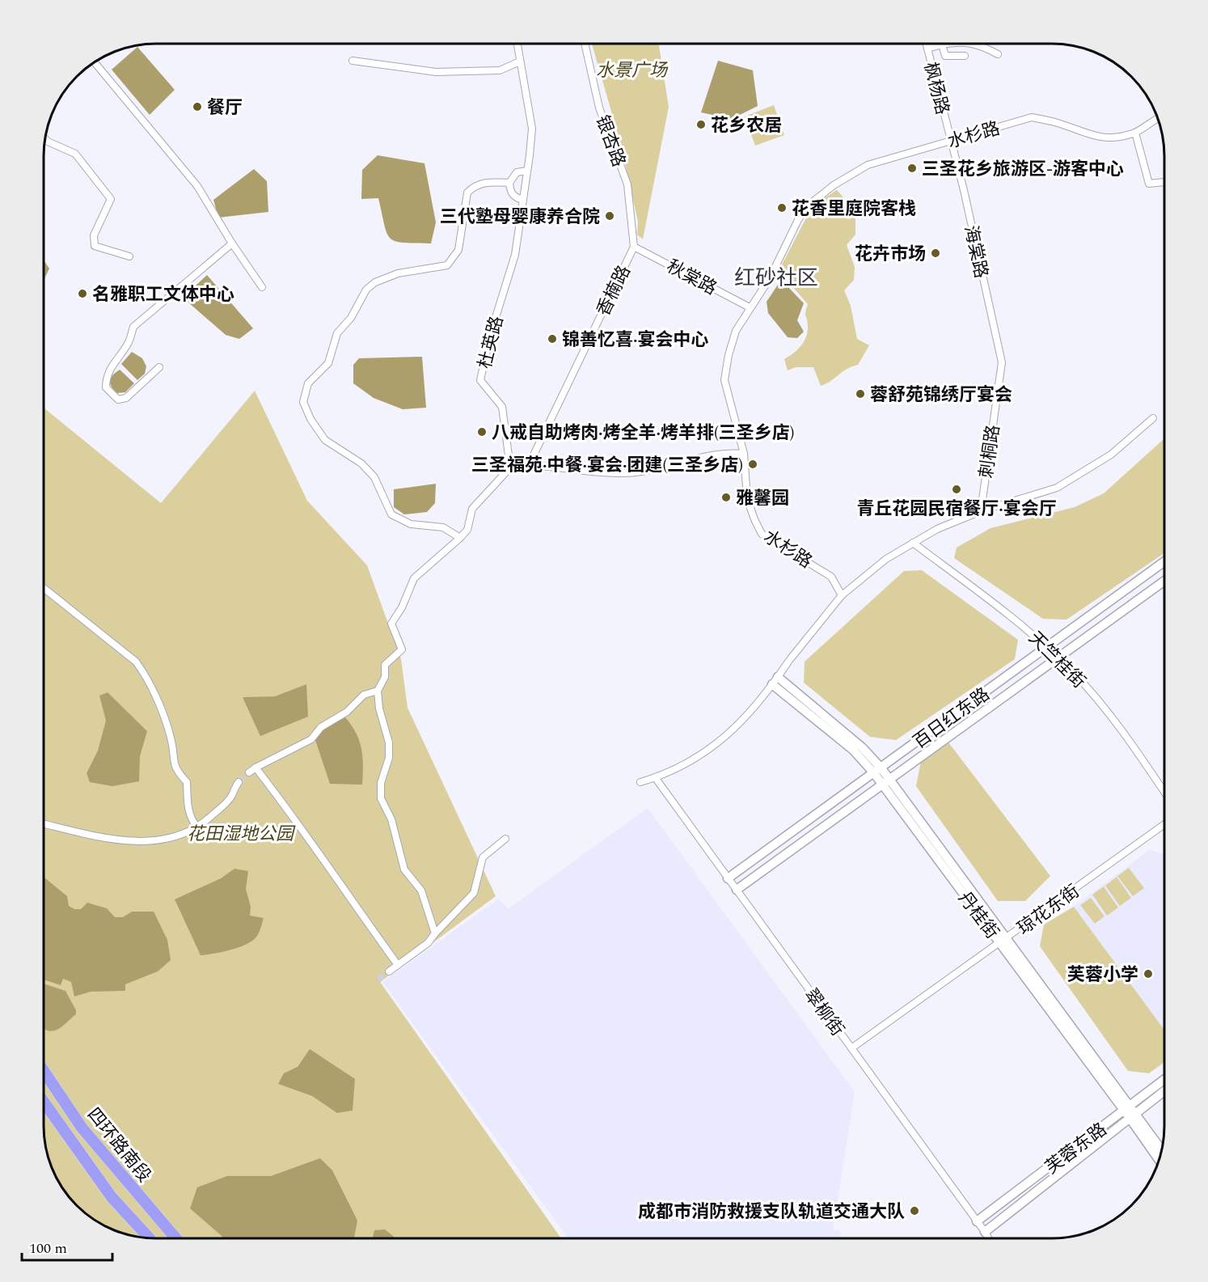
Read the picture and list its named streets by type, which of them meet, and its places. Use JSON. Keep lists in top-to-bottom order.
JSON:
{
  "streets": {
    "highway": ["四环路南段"],
    "street": [
      "枫杨路",
      "水杉路",
      "银杏路",
      "海棠路",
      "秋棠路",
      "香楠路",
      "杜英路",
      "刺桐路",
      "天竺桂街",
      "百日红东路",
      "琼花东街",
      "丹桂街",
      "翠柳街",
      "芙蓉东路"
    ]
  },
  "crossings": [
    ["枫杨路", "水杉路"],
    ["枫杨路", "海棠路"],
    ["水杉路", "海棠路"],
    ["水杉路", "秋棠路"],
    ["银杏路", "秋棠路"],
    ["银杏路", "香楠路"],
    ["海棠路", "刺桐路"],
    ["秋棠路", "香楠路"],
    ["天竺桂街", "百日红东路"],
    ["百日红东路", "丹桂街"],
    ["百日红东路", "翠柳街"],
    ["琼花东街", "丹桂街"],
    ["琼花东街", "翠柳街"],
    ["丹桂街", "芙蓉东路"],
    ["翠柳街", "芙蓉东路"]
  ],
  "districts": ["红砂社区"],
  "parks": ["水景广场", "花田湿地公园"],
  "places": [
    "餐厅",
    "花乡农居",
    "三圣花乡旅游区-游客中心",
    "花香里庭院客栈",
    "三代塾母婴康养合院",
    "花卉市场",
    "名雅职工文体中心",
    "锦善忆喜·宴会中心",
    "蓉舒苑锦绣厅宴会",
    "八戒自助烤肉·烤全羊·烤羊排(三圣乡店)",
    "三圣福苑·中餐·宴会·团建(三圣乡店)",
    "青丘花园民宿餐厅·宴会厅",
    "雅馨园",
    "芙蓉小学",
    "成都市消防救援支队轨道交通大队"
  ],
  "scale_bar": "100 m"
}
